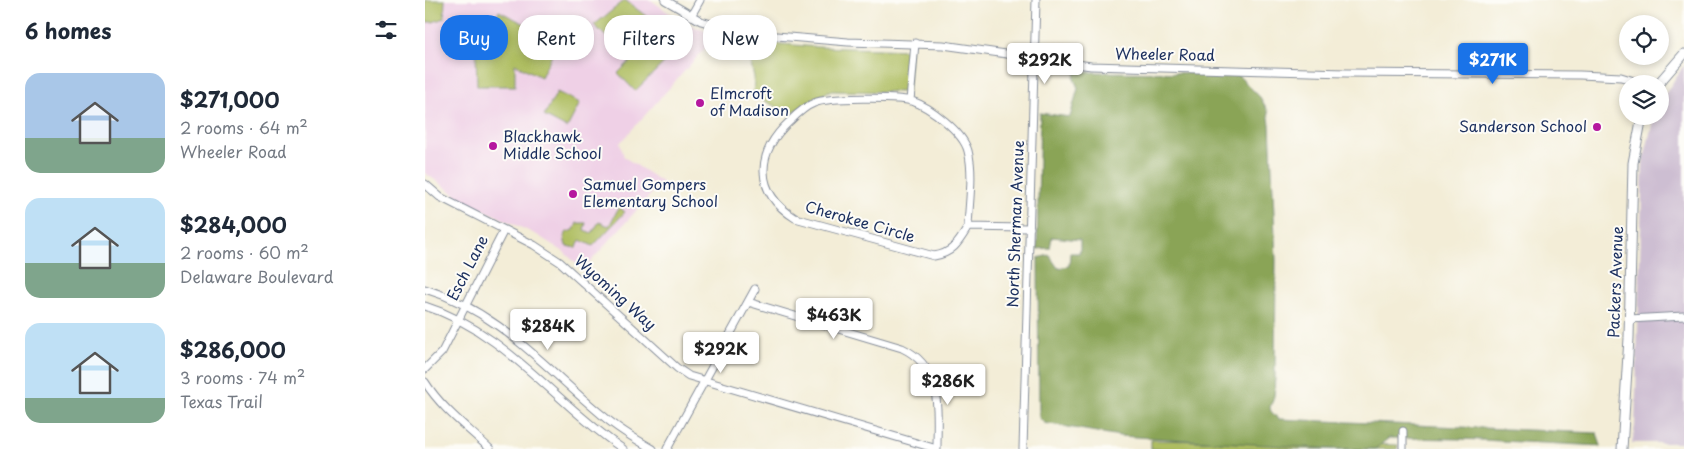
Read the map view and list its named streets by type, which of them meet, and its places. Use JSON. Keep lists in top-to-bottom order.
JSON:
{
  "streets": {
    "main road": ["Packers Avenue"],
    "street": [
      "Wheeler Road",
      "Cherokee Circle",
      "North Sherman Avenue",
      "Esch Lane",
      "Wyoming Way"
    ]
  },
  "crossings": [
    ["Wheeler Road", "North Sherman Avenue"],
    ["Esch Lane", "Wyoming Way"]
  ],
  "places": [
    "Elmcroft of Madison",
    "Sanderson School",
    "Blackhawk Middle School",
    "Samuel Gompers Elementary School"
  ],
  "page": {
    "heading": "6 homes",
    "chip": [
      "Buy",
      "Rent",
      "Filters",
      "New"
    ],
    "price": [
      "$292K",
      "$271K",
      "$463K",
      "$284K",
      "$292K",
      "$286K"
    ],
    "list": [
      {
        "name": "$271,000",
        "note": "2 rooms · 64 m² · Wheeler Road"
      },
      {
        "name": "$284,000",
        "note": "2 rooms · 60 m² · Delaware Boulevard"
      },
      {
        "name": "$286,000",
        "note": "3 rooms · 74 m² · Texas Trail"
      }
    ]
  }
}
